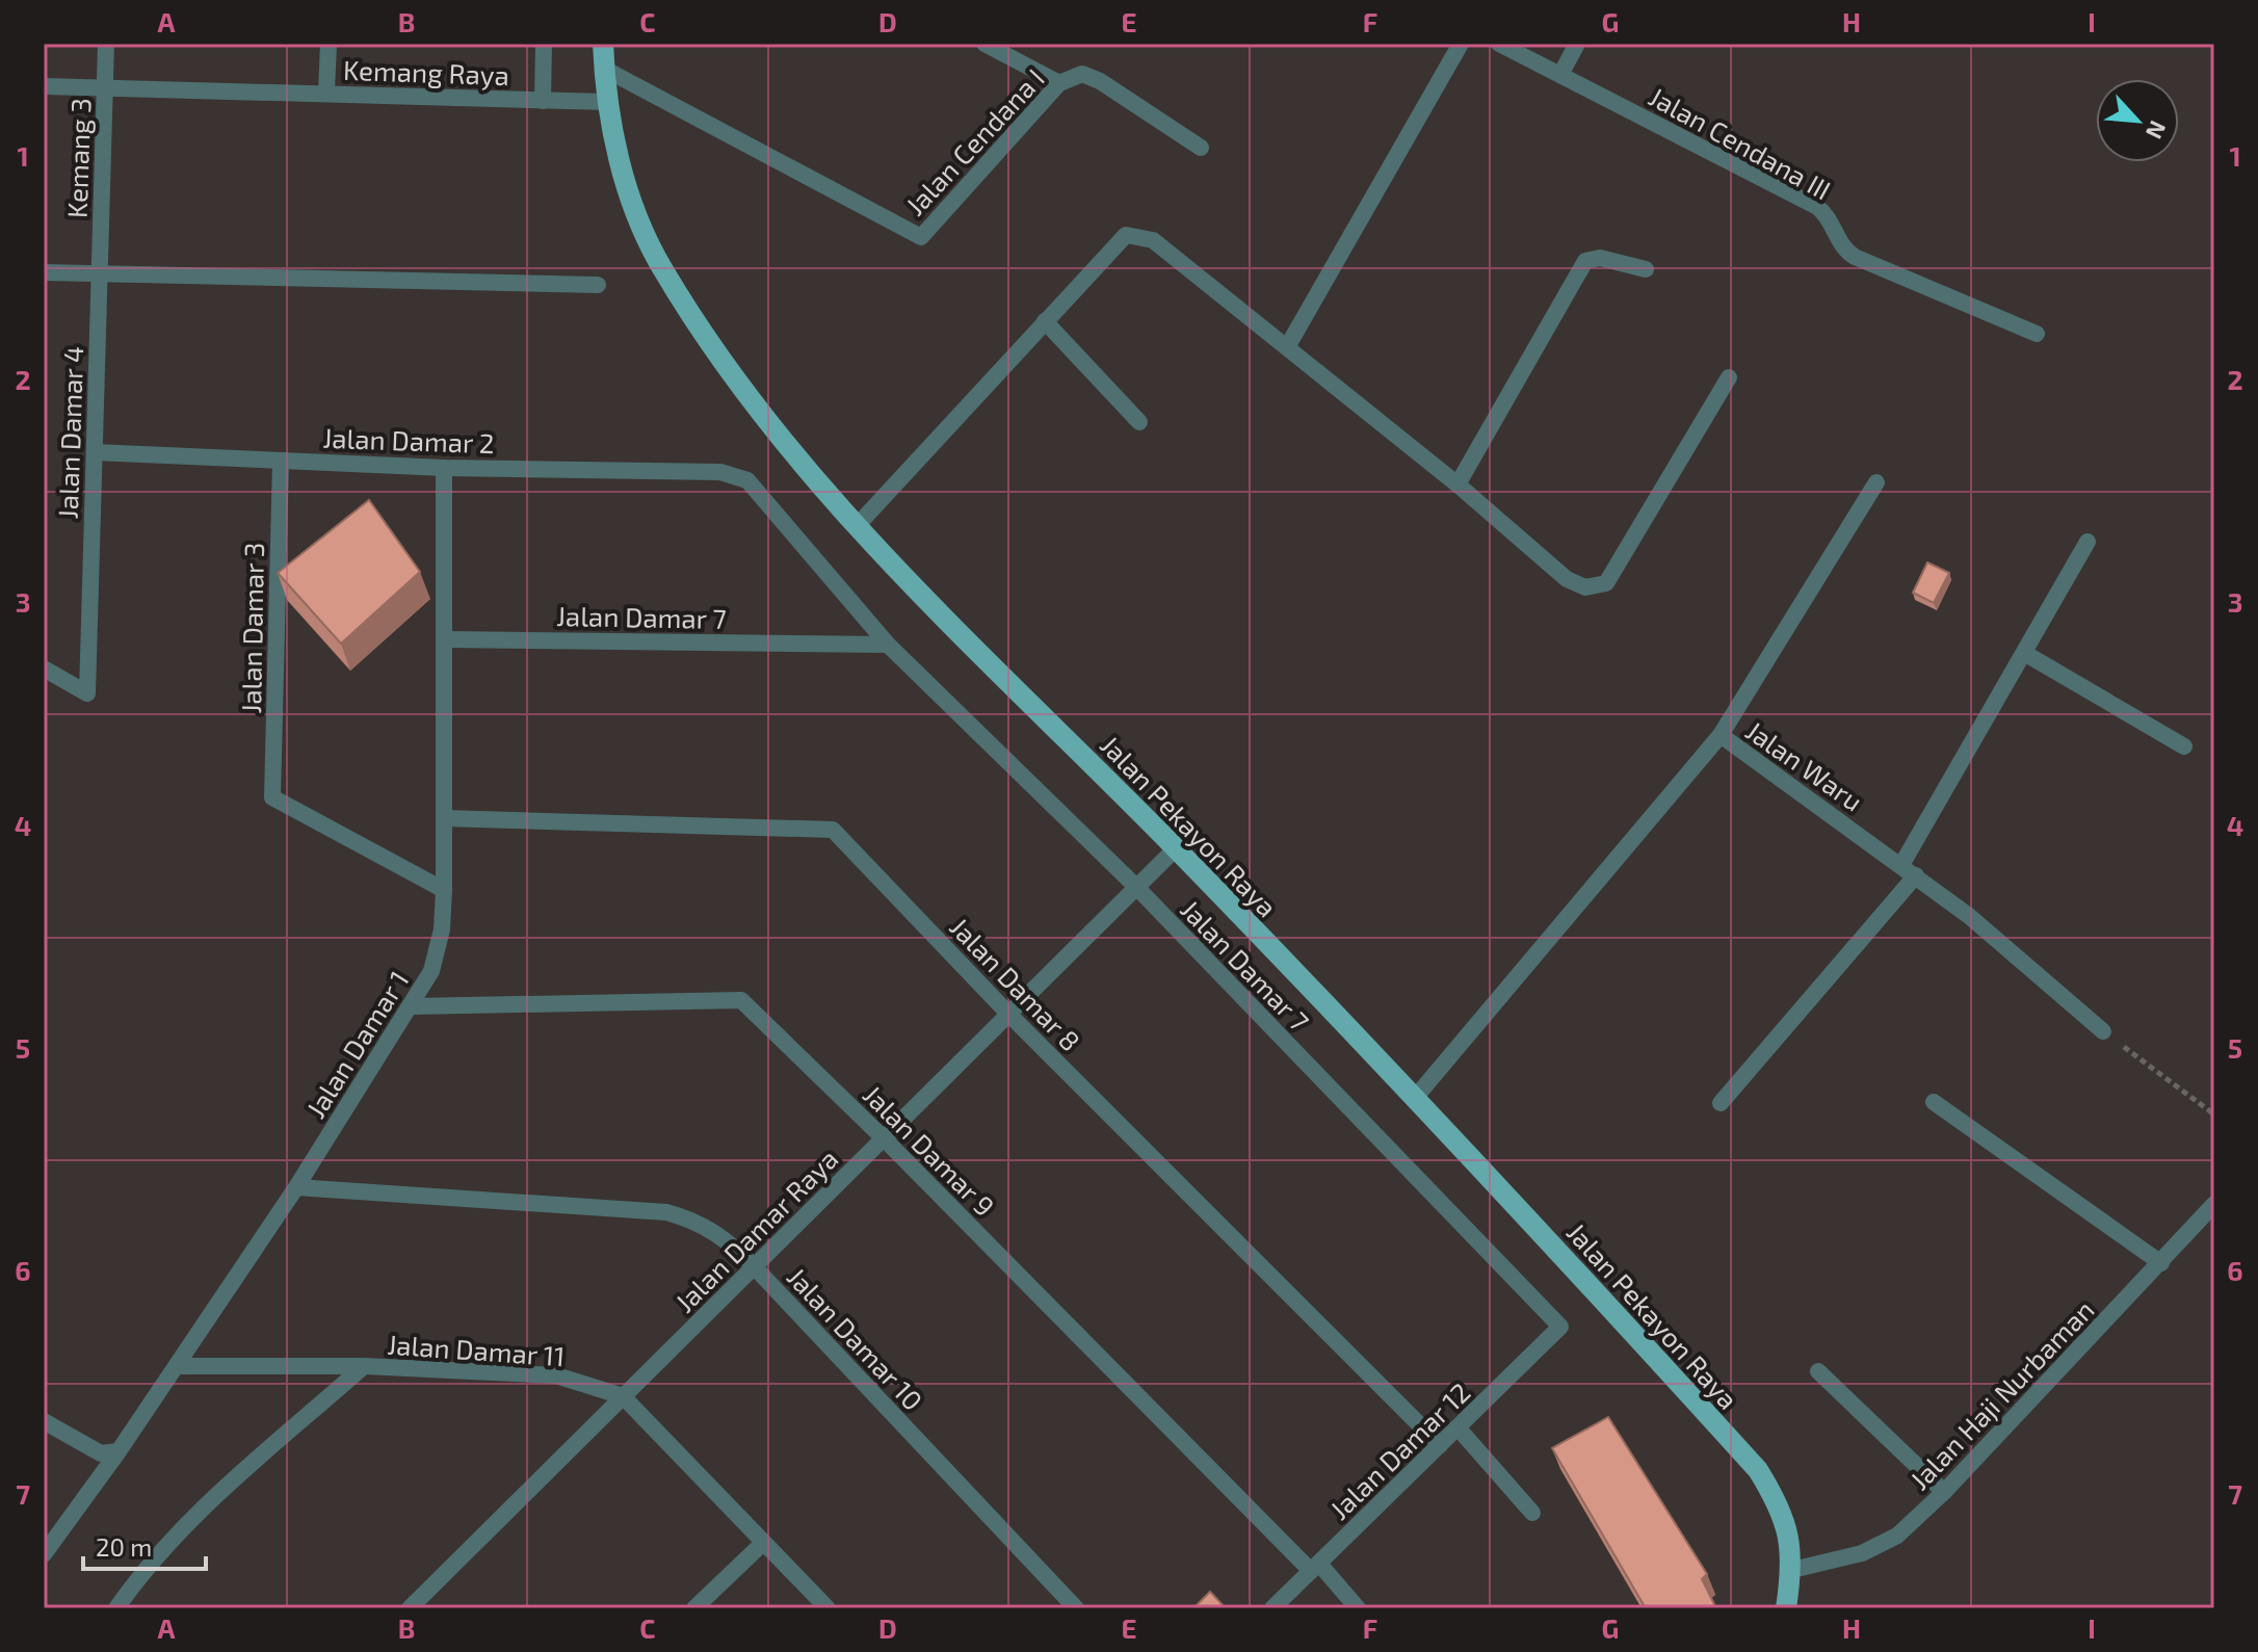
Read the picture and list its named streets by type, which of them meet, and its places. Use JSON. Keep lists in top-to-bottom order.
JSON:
{
  "streets": {
    "main road": ["Jalan Pekayon Raya"],
    "street": [
      "Kemang Raya",
      "Jalan Cendana I",
      "Jalan Cendana III",
      "Kemang 3",
      "Jalan Damar 4",
      "Jalan Damar 2",
      "Jalan Damar 7",
      "Jalan Damar 3",
      "Jalan Waru",
      "Jalan Damar 8",
      "Jalan Damar 1",
      "Jalan Damar 9",
      "Jalan Damar Raya",
      "Jalan Damar 10",
      "Jalan Damar 11",
      "Jalan Haji Nurbaman",
      "Jalan Damar 12"
    ]
  },
  "crossings": [
    ["Kemang Raya", "Kemang 3"],
    ["Kemang Raya", "Jalan Pekayon Raya"],
    ["Jalan Cendana I", "Jalan Pekayon Raya"],
    ["Kemang 3", "Jalan Damar 4"],
    ["Jalan Damar 4", "Jalan Damar 2"],
    ["Jalan Damar 2", "Jalan Damar 7"],
    ["Jalan Damar 2", "Jalan Damar 3"],
    ["Jalan Damar 2", "Jalan Damar 1"],
    ["Jalan Damar 7", "Jalan Damar 1"],
    ["Jalan Damar 7", "Jalan Damar Raya"],
    ["Jalan Damar 7", "Jalan Damar 12"],
    ["Jalan Damar 3", "Jalan Damar 1"],
    ["Jalan Waru", "Jalan Pekayon Raya"],
    ["Jalan Pekayon Raya", "Jalan Damar Raya"],
    ["Jalan Pekayon Raya", "Jalan Haji Nurbaman"],
    ["Jalan Damar 8", "Jalan Damar 1"],
    ["Jalan Damar 8", "Jalan Damar Raya"],
    ["Jalan Damar 8", "Jalan Damar 12"],
    ["Jalan Damar 1", "Jalan Damar 9"],
    ["Jalan Damar 1", "Jalan Damar 10"],
    ["Jalan Damar 1", "Jalan Damar 11"],
    ["Jalan Damar 9", "Jalan Damar Raya"],
    ["Jalan Damar 9", "Jalan Damar 12"],
    ["Jalan Damar Raya", "Jalan Damar 10"],
    ["Jalan Damar Raya", "Jalan Damar 11"]
  ],
  "scale_bar": "20 m",
  "north": "bottom right",
  "grid": {
    "columns": [
      "A",
      "B",
      "C",
      "D",
      "E",
      "F",
      "G",
      "H",
      "I"
    ],
    "rows": [
      "1",
      "2",
      "3",
      "4",
      "5",
      "6",
      "7"
    ]
  }
}
